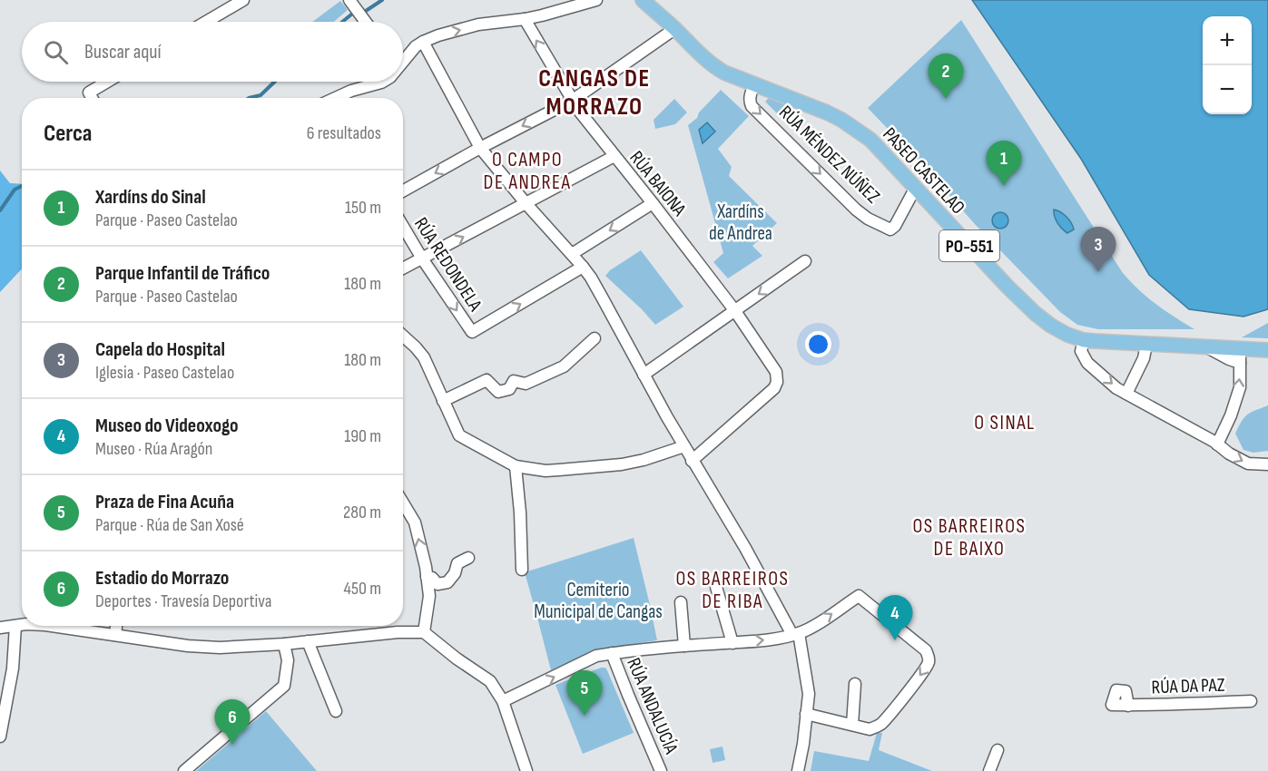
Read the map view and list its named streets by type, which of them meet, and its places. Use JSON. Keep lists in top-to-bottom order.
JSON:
{
  "streets": {
    "main road": ["PASEO CASTELAO", "PO-551"],
    "street": [
      "RÚA MÉNDEZ NÚÑEZ",
      "RÚA BAIONA",
      "RÚA REDONDELA",
      "RÚA DA PAZ",
      "RÚA ANDALUCÍA"
    ]
  },
  "crossings": [
    ["RÚA MÉNDEZ NÚÑEZ", "PASEO CASTELAO"],
    ["PASEO CASTELAO", "PO-551"]
  ],
  "districts": [
    "CANGAS DE MORRAZO",
    "O CAMPO DE ANDREA",
    "O SINAL",
    "OS BARREIROS DE BAIXO",
    "OS BARREIROS DE RIBA"
  ],
  "parks": ["Xardíns de Andrea", "Cemiterio Municipal de Cangas"],
  "page": {
    "map_buttons": ["+", "−"],
    "search": "Buscar aquí",
    "pins": [
      "2",
      "1",
      "3",
      "4",
      "5",
      "6"
    ],
    "heading": ["Cerca", "6 resultados"],
    "list": [
      {
        "mark": "1",
        "name": "Xardíns do Sinal",
        "note": "Parque · Paseo Castelao",
        "value": "150 m"
      },
      {
        "mark": "2",
        "name": "Parque Infantil de Tráfico",
        "note": "Parque · Paseo Castelao",
        "value": "180 m"
      },
      {
        "mark": "3",
        "name": "Capela do Hospital",
        "note": "Iglesia · Paseo Castelao",
        "value": "180 m"
      },
      {
        "mark": "4",
        "name": "Museo do Videoxogo",
        "note": "Museo · Rúa Aragón",
        "value": "190 m"
      },
      {
        "mark": "5",
        "name": "Praza de Fina Acuña",
        "note": "Parque · Rúa de San Xosé",
        "value": "280 m"
      },
      {
        "mark": "6",
        "name": "Estadio do Morrazo",
        "note": "Deportes · Travesía Deportiva",
        "value": "450 m"
      }
    ]
  }
}
